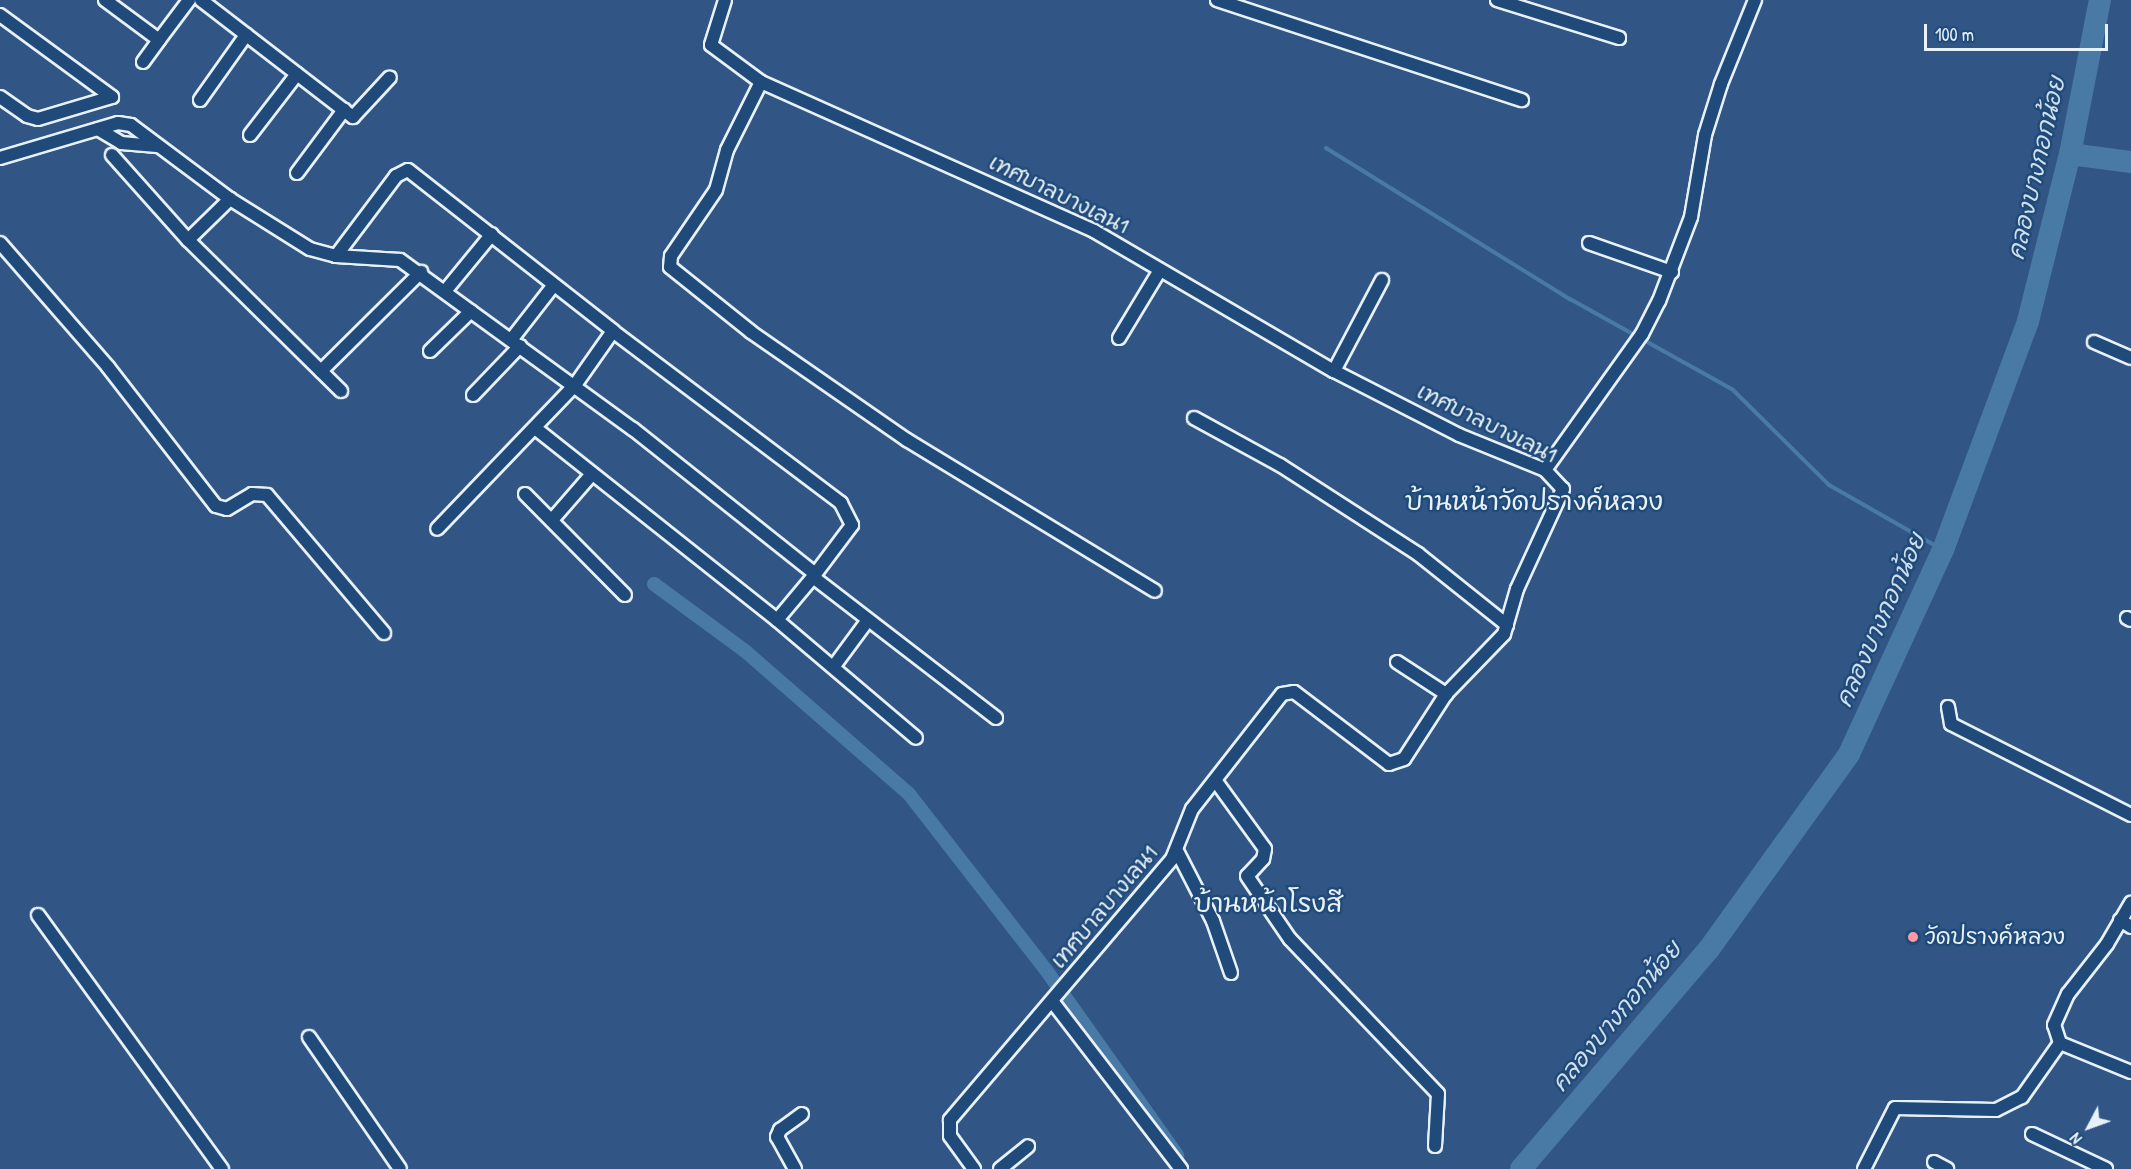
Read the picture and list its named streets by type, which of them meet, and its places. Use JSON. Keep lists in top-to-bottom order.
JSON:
{
  "streets": {
    "street": ["เทศบาลบางเลน1"]
  },
  "districts": ["บ้านหน้าวัดปรางค์หลวง", "บ้านหน้าโรงสี"],
  "water": ["คลองบางกอกน้อย"],
  "places": ["วัดปรางค์หลวง"],
  "scale_bar": "100 m",
  "north": "bottom left"
}
